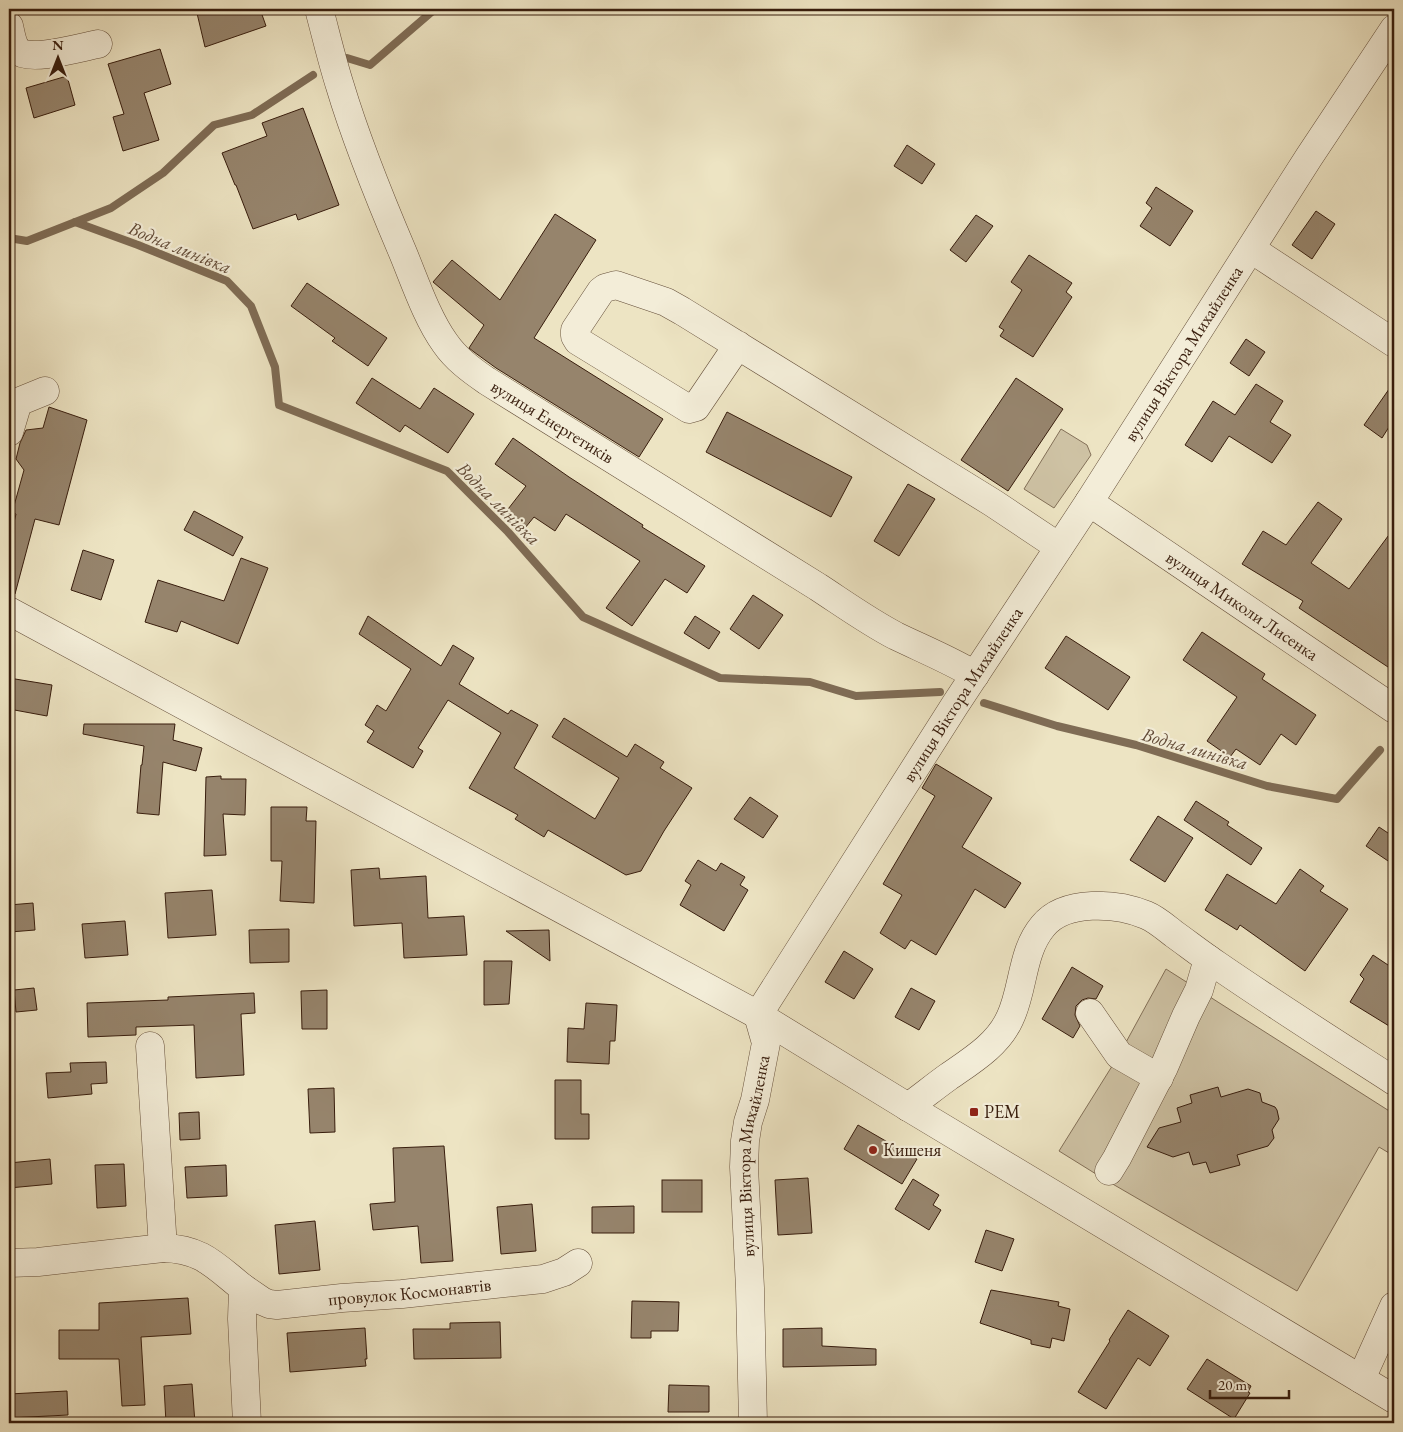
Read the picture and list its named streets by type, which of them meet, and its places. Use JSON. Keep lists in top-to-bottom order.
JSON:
{
  "streets": {
    "street": [
      "вулиця Віктора Михайленка",
      "вулиця Енергетиків",
      "вулиця Миколи Лисенка",
      "провулок Космонавтів"
    ]
  },
  "crossings": [
    ["вулиця Віктора Михайленка", "вулиця Енергетиків"],
    ["вулиця Віктора Михайленка", "вулиця Миколи Лисенка"]
  ],
  "water": ["Водна линівка"],
  "places": {
    "transit": ["РЕМ"],
    "other": ["Кишеня"]
  },
  "scale_bar": "20 m",
  "north": "top"
}
